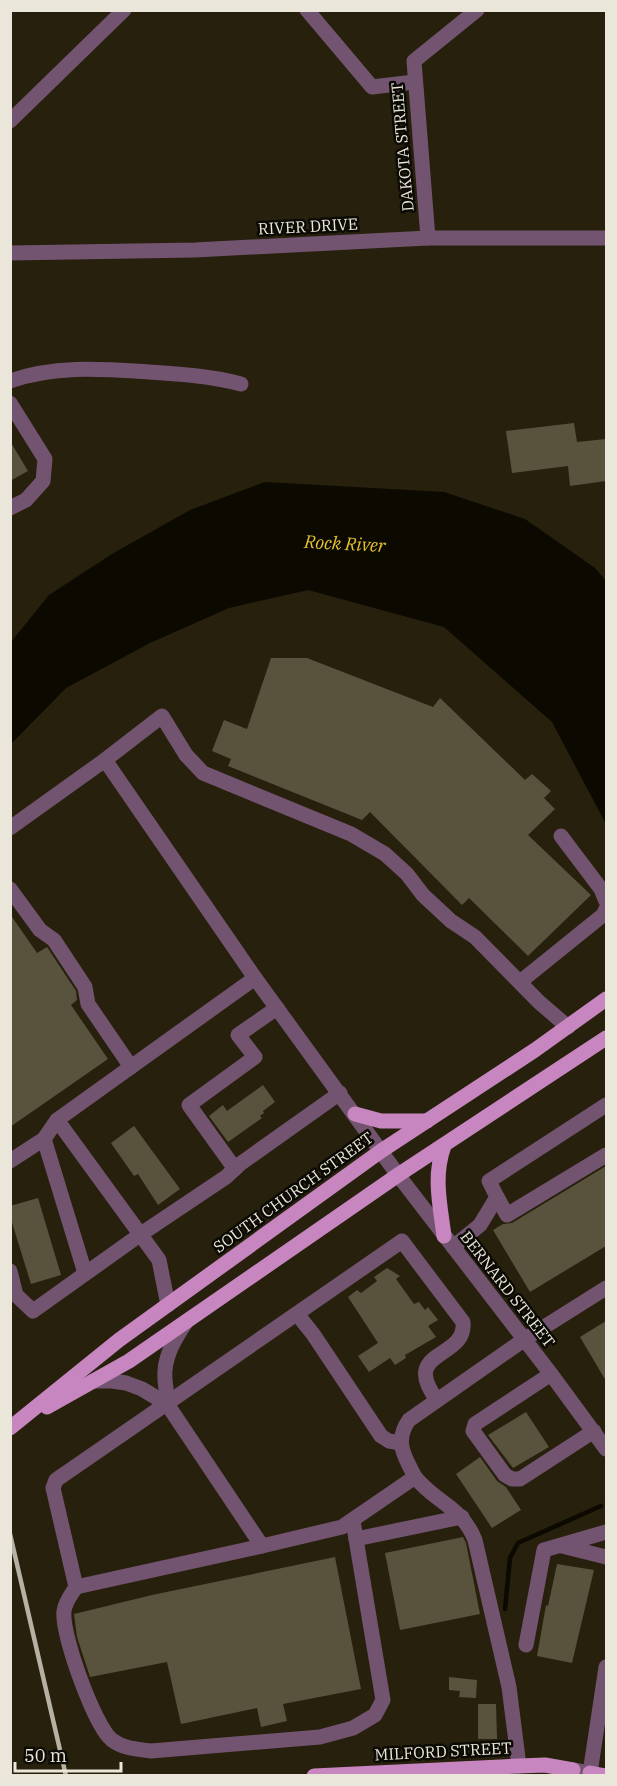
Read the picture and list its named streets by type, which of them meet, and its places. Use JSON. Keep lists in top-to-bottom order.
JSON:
{
  "streets": {
    "main road": ["SOUTH CHURCH STREET", "MILFORD STREET"],
    "street": ["DAKOTA STREET", "RIVER DRIVE", "BERNARD STREET"]
  },
  "crossings": [
    ["DAKOTA STREET", "RIVER DRIVE"],
    ["SOUTH CHURCH STREET", "BERNARD STREET"]
  ],
  "water": ["Rock River"],
  "scale_bar": "50 m"
}
